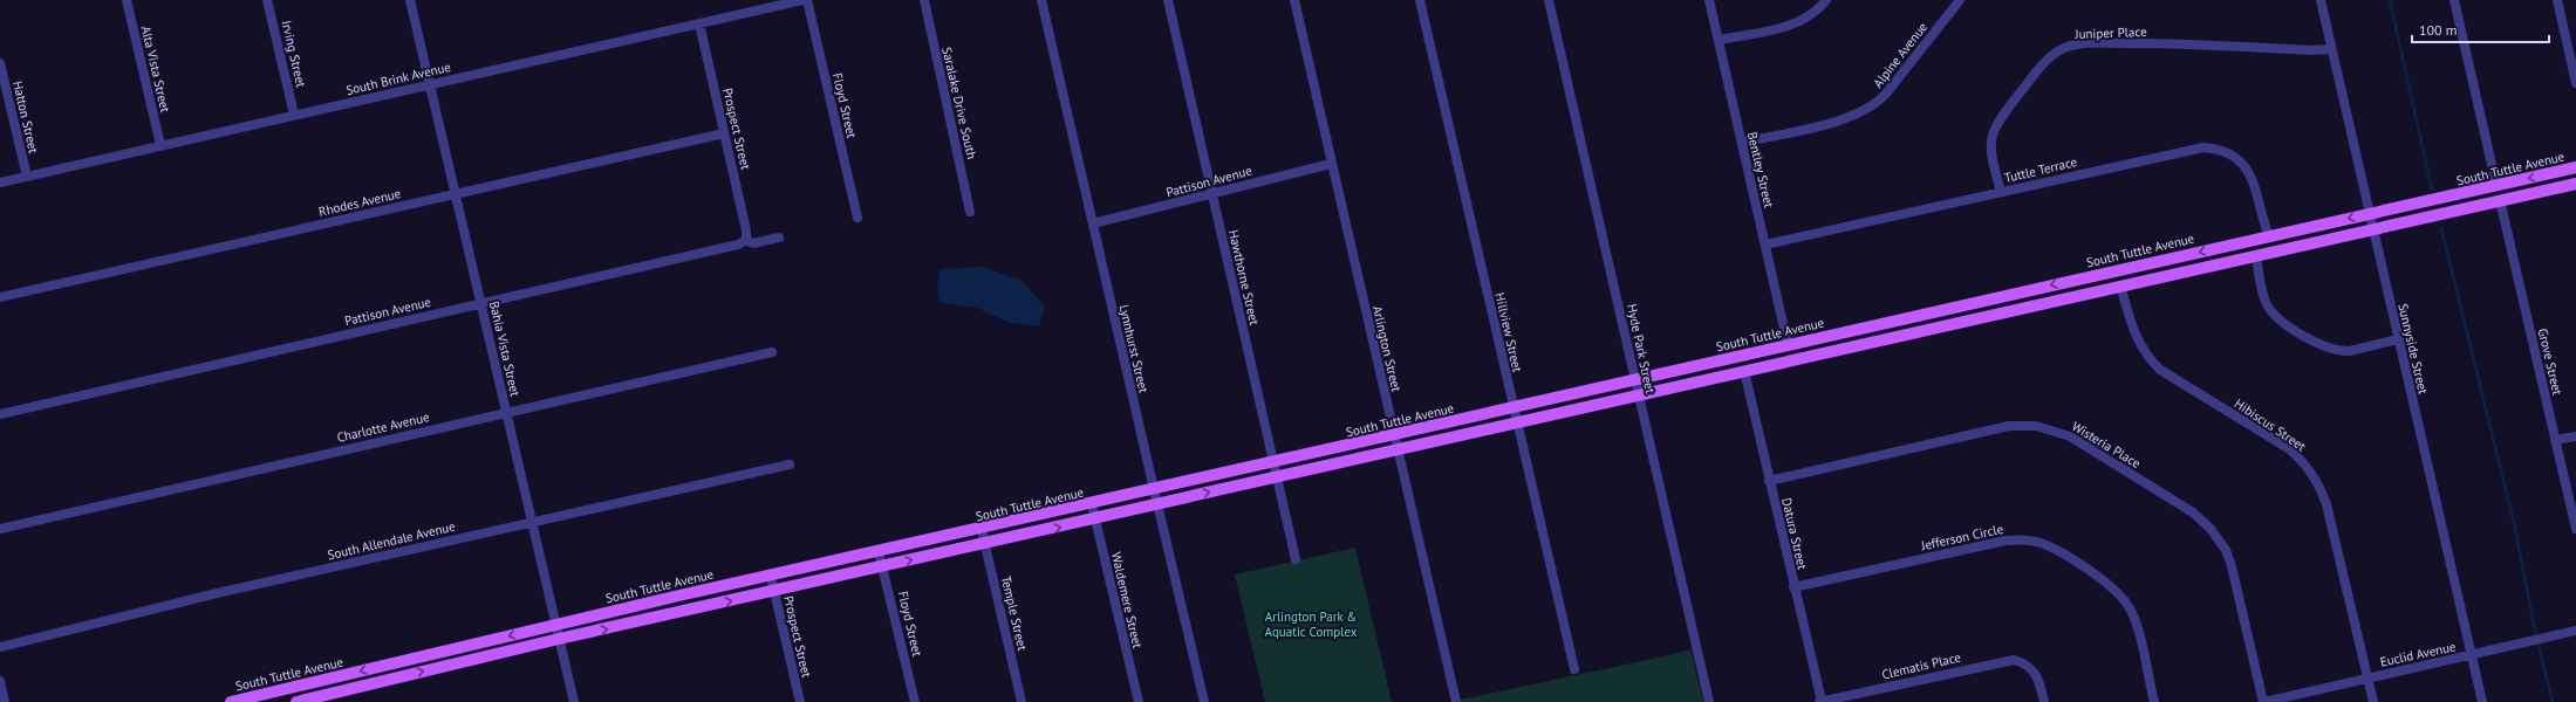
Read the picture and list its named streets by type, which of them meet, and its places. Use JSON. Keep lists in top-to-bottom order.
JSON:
{
  "streets": {
    "main road": ["South Tuttle Avenue"],
    "street": [
      "Juniper Place",
      "Irving Street",
      "Alpine Avenue",
      "Alta Vista Street",
      "South Brink Avenue",
      "Saralake Drive South",
      "Floyd Street",
      "Hatton Street",
      "Prospect Street",
      "Bentley Street",
      "Tuttle Terrace",
      "Pattison Avenue",
      "Rhodes Avenue",
      "Hawthorne Street",
      "Hillview Street",
      "Bahia Vista Street",
      "Lynnhurst Street",
      "Arlington Street",
      "Hyde Park Street",
      "Sunnyside Street",
      "Grove Street",
      "Hibiscus Street",
      "Charlotte Avenue",
      "Wisteria Place",
      "Datura Street",
      "Jefferson Circle",
      "South Allendale Avenue",
      "Waldemere Street",
      "Temple Street",
      "Euclid Avenue",
      "Clematis Place"
    ]
  },
  "crossings": [
    ["Juniper Place", "Tuttle Terrace"],
    ["Juniper Place", "Sunnyside Street"],
    ["Irving Street", "South Brink Avenue"],
    ["Alpine Avenue", "Bentley Street"],
    ["Alta Vista Street", "South Brink Avenue"],
    ["South Brink Avenue", "Hatton Street"],
    ["South Brink Avenue", "Prospect Street"],
    ["South Brink Avenue", "Bahia Vista Street"],
    ["Floyd Street", "South Tuttle Avenue"],
    ["Prospect Street", "South Tuttle Avenue"],
    ["Prospect Street", "Pattison Avenue"],
    ["Prospect Street", "Rhodes Avenue"],
    ["South Tuttle Avenue", "Bentley Street"],
    ["South Tuttle Avenue", "Tuttle Terrace"],
    ["South Tuttle Avenue", "Hawthorne Street"],
    ["South Tuttle Avenue", "Hillview Street"],
    ["South Tuttle Avenue", "Bahia Vista Street"],
    ["South Tuttle Avenue", "Lynnhurst Street"],
    ["South Tuttle Avenue", "Arlington Street"],
    ["South Tuttle Avenue", "Hyde Park Street"],
    ["South Tuttle Avenue", "Sunnyside Street"],
    ["South Tuttle Avenue", "Waldemere Street"],
    ["South Tuttle Avenue", "Temple Street"],
    ["Bentley Street", "Tuttle Terrace"],
    ["Pattison Avenue", "Hawthorne Street"],
    ["Pattison Avenue", "Bahia Vista Street"],
    ["Pattison Avenue", "Lynnhurst Street"],
    ["Pattison Avenue", "Arlington Street"],
    ["Rhodes Avenue", "Bahia Vista Street"],
    ["Bahia Vista Street", "Charlotte Avenue"],
    ["Bahia Vista Street", "South Allendale Avenue"],
    ["Sunnyside Street", "Euclid Avenue"],
    ["Hibiscus Street", "Euclid Avenue"],
    ["Wisteria Place", "Datura Street"],
    ["Wisteria Place", "Euclid Avenue"],
    ["Datura Street", "Jefferson Circle"],
    ["Datura Street", "Clematis Place"]
  ],
  "parks": ["Arlington Park & Aquatic Complex"],
  "scale_bar": "100 m"
}
